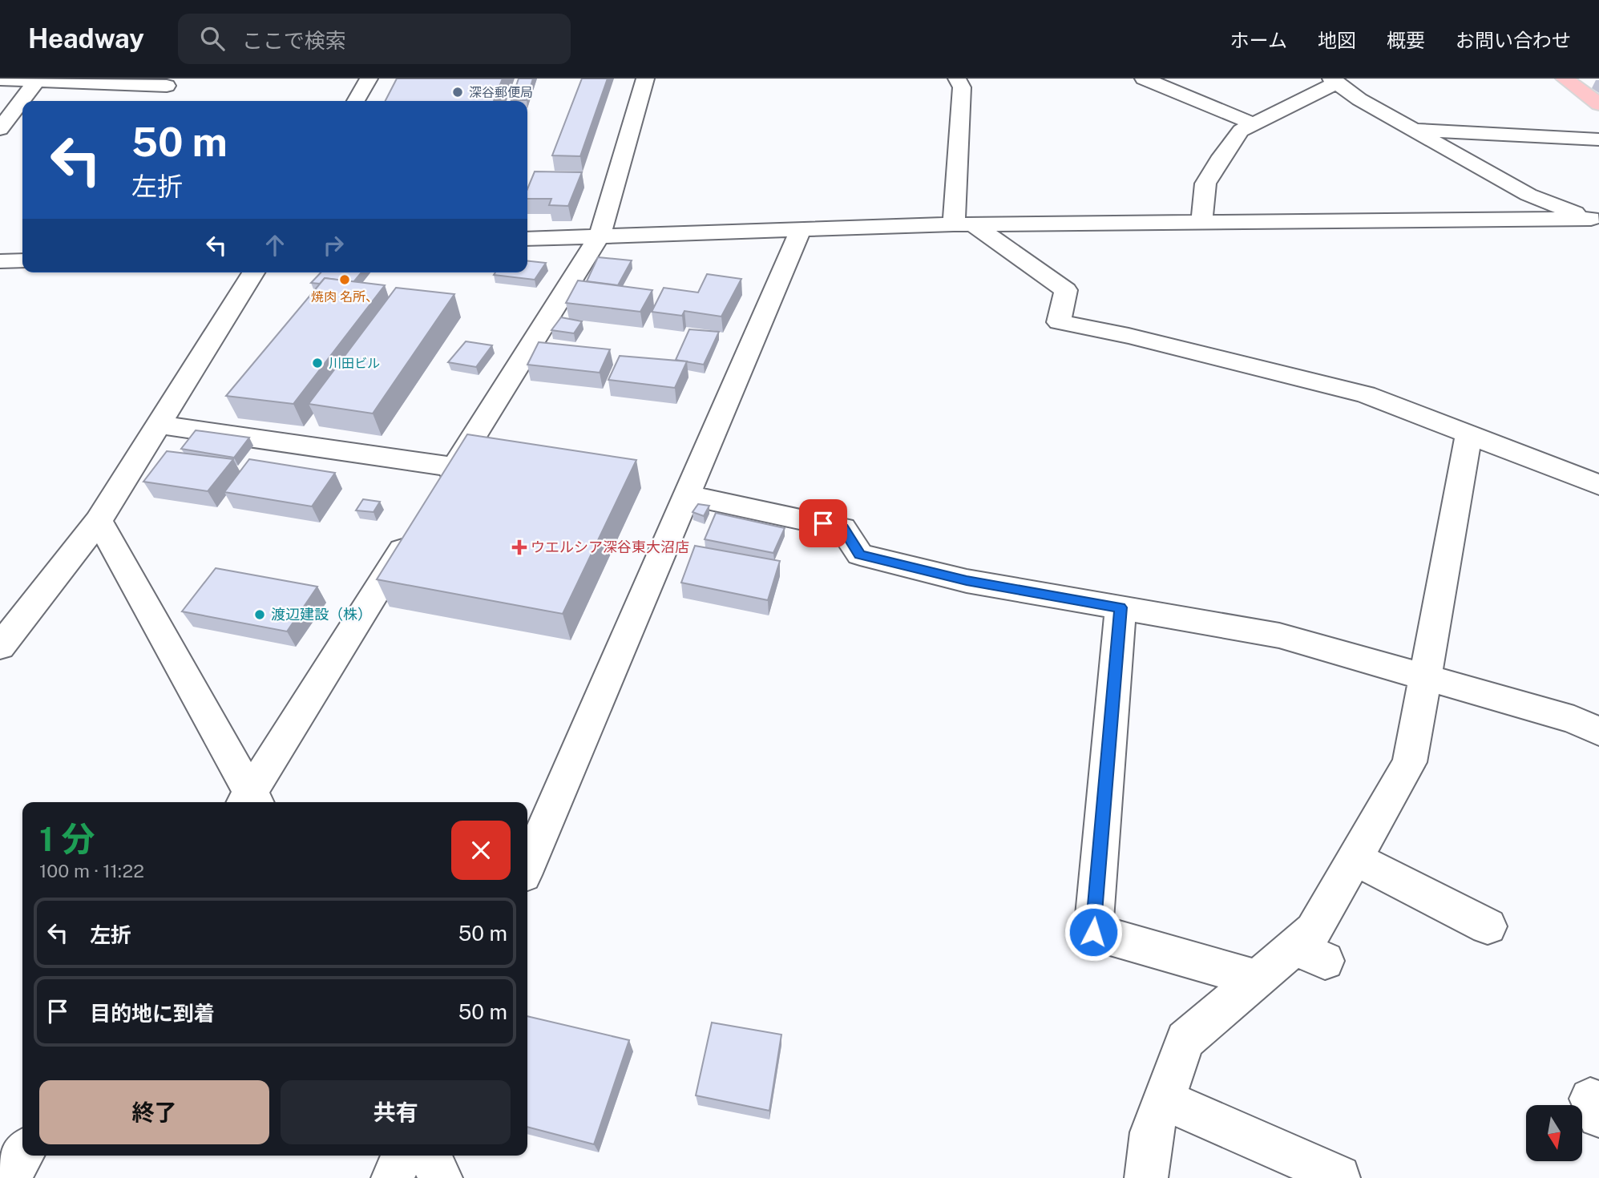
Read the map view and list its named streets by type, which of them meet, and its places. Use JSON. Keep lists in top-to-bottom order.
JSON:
{
  "places": {
    "other": [
      "深谷郵便局",
      "焼肉 名所、",
      "川田ビル",
      "渡辺建設（株）"
    ],
    "health": ["ウエルシア深谷東大沼店"]
  },
  "north": "bottom",
  "page": {
    "header": "Headway",
    "search": "ここで検索",
    "nav": [
      "ホーム",
      "地図",
      "概要",
      "お問い合わせ"
    ],
    "turn": ["50 m", "左折"],
    "heading": ["1 分", "100 m · 11:22"],
    "list": [
      {
        "name": "左折",
        "value": "50 m"
      },
      {
        "name": "目的地に到着",
        "value": "50 m"
      }
    ],
    "buttons": ["終了", "共有"]
  }
}
